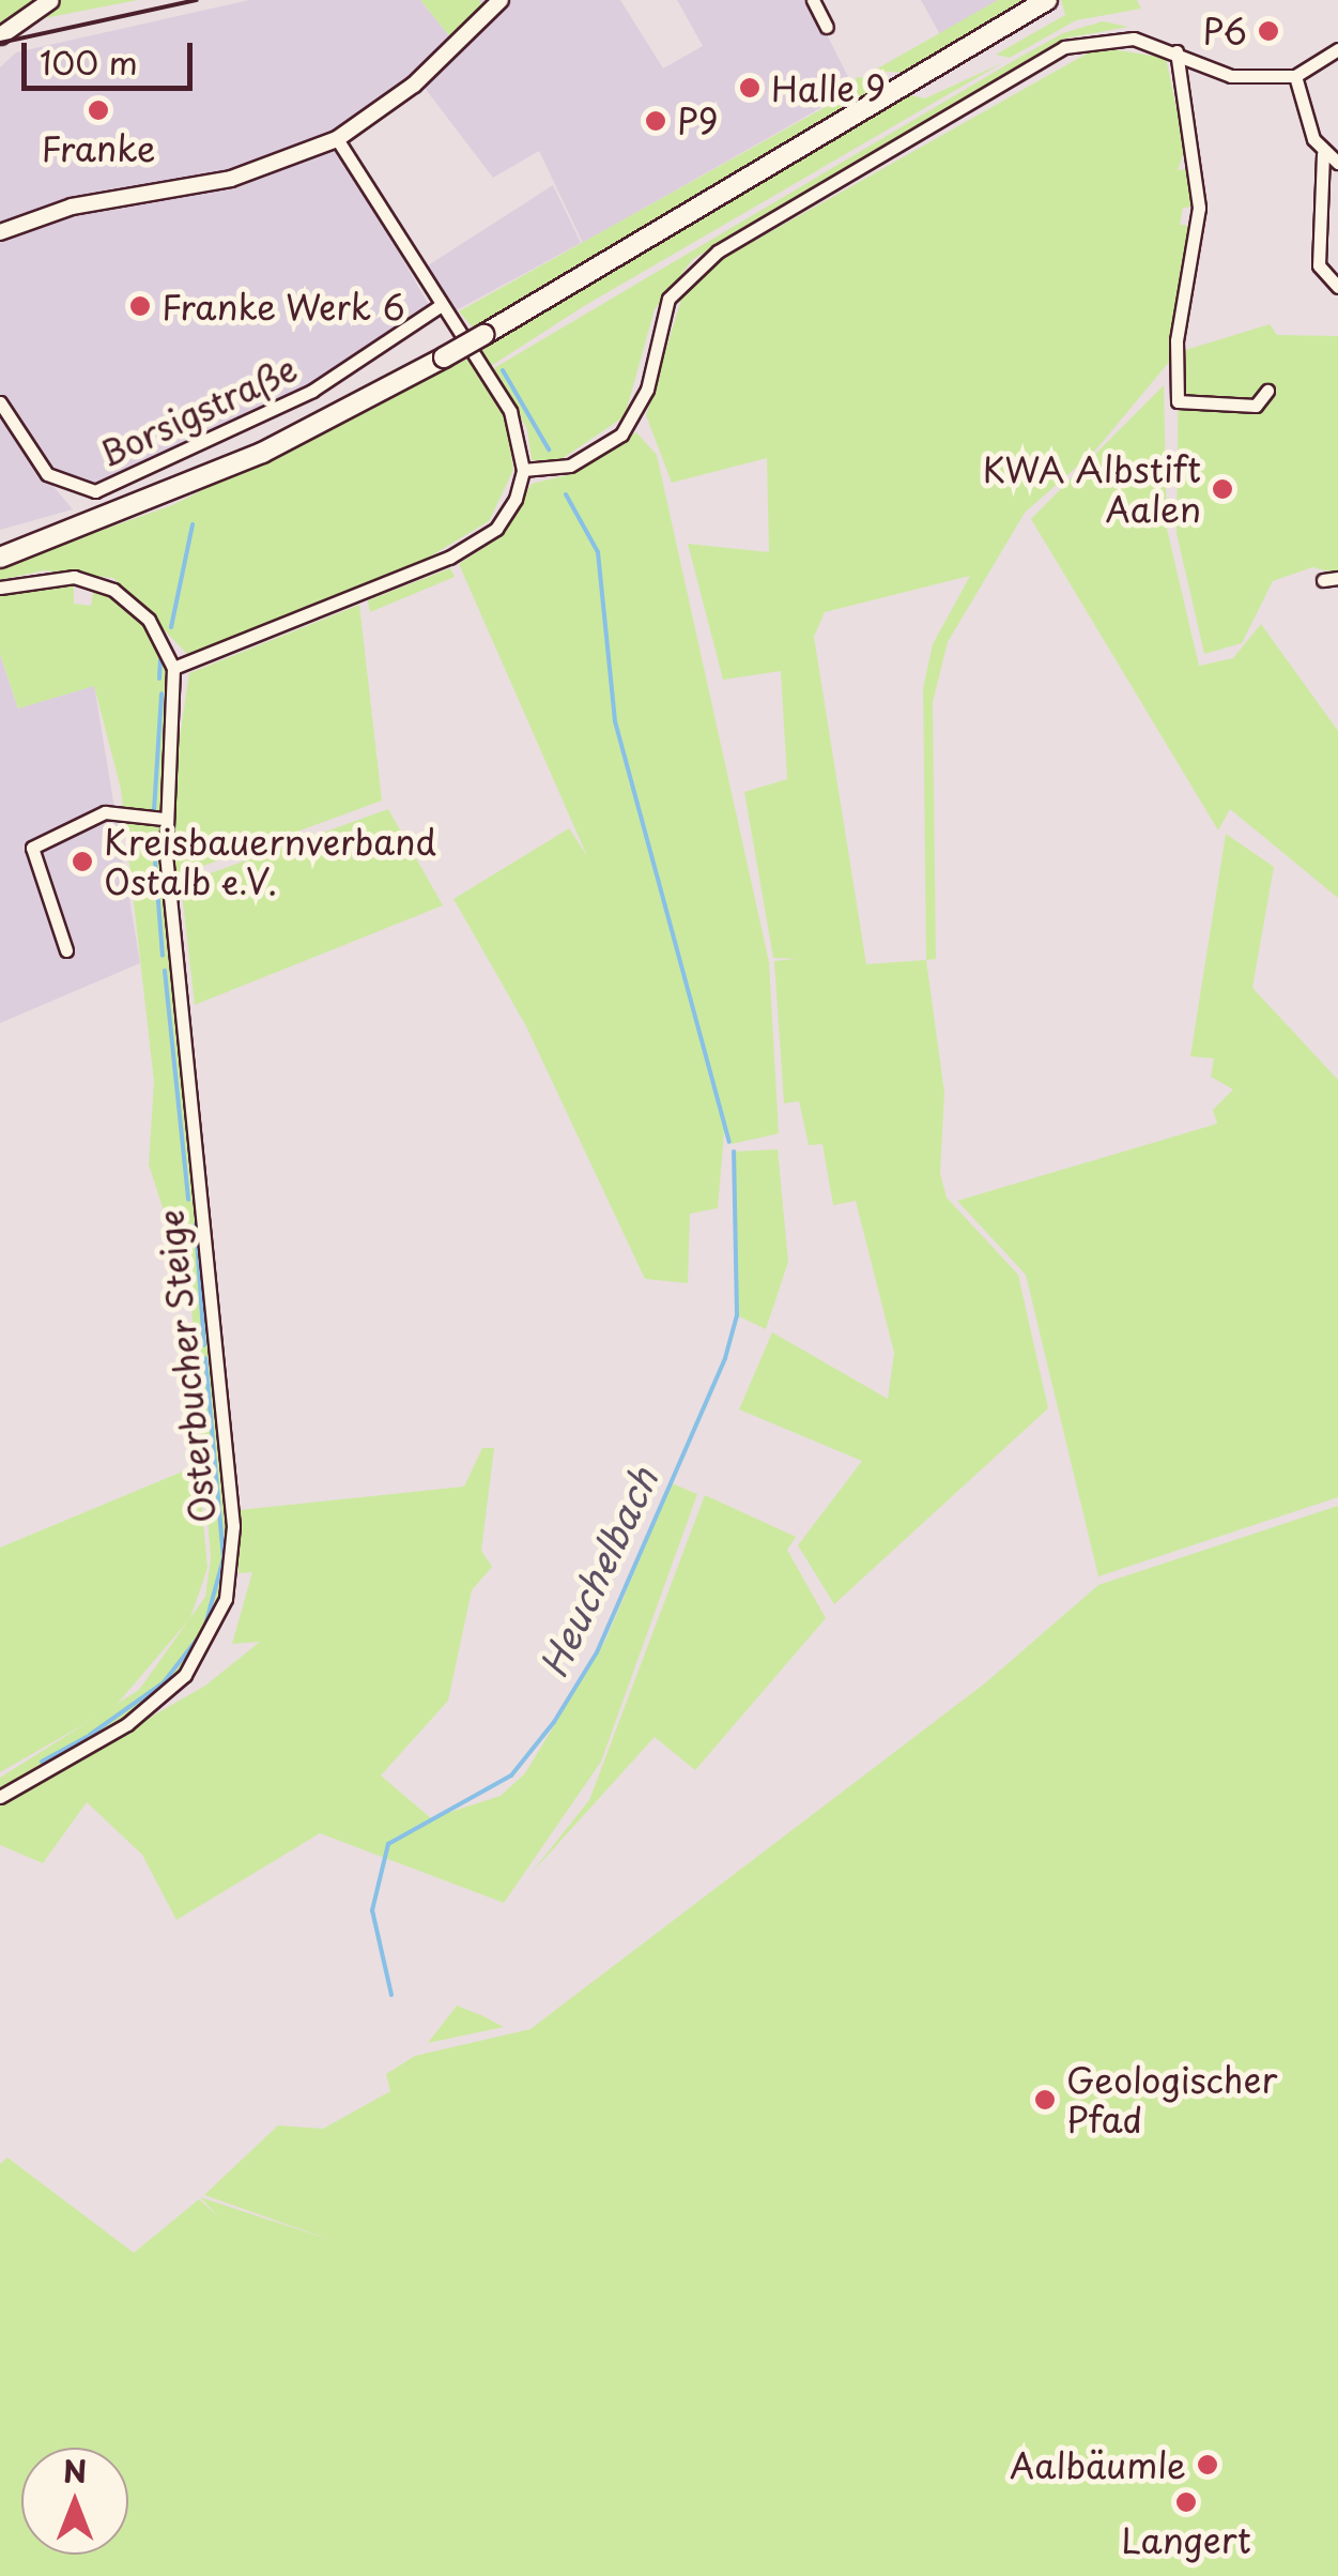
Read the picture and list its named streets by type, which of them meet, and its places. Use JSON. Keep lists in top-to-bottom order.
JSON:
{
  "streets": {
    "street": ["Borsigstraße", "Osterbucher Steige"]
  },
  "water": ["Heuchelbach"],
  "places": [
    "P6",
    "Halle 9",
    "Franke",
    "P9",
    "Franke Werk 6",
    "KWA Albstift Aalen",
    "Kreisbauernverband Ostalb e.V.",
    "Geologischer Pfad",
    "Aalbäumle",
    "Langert"
  ],
  "scale_bar": "100 m",
  "north": "top"
}
